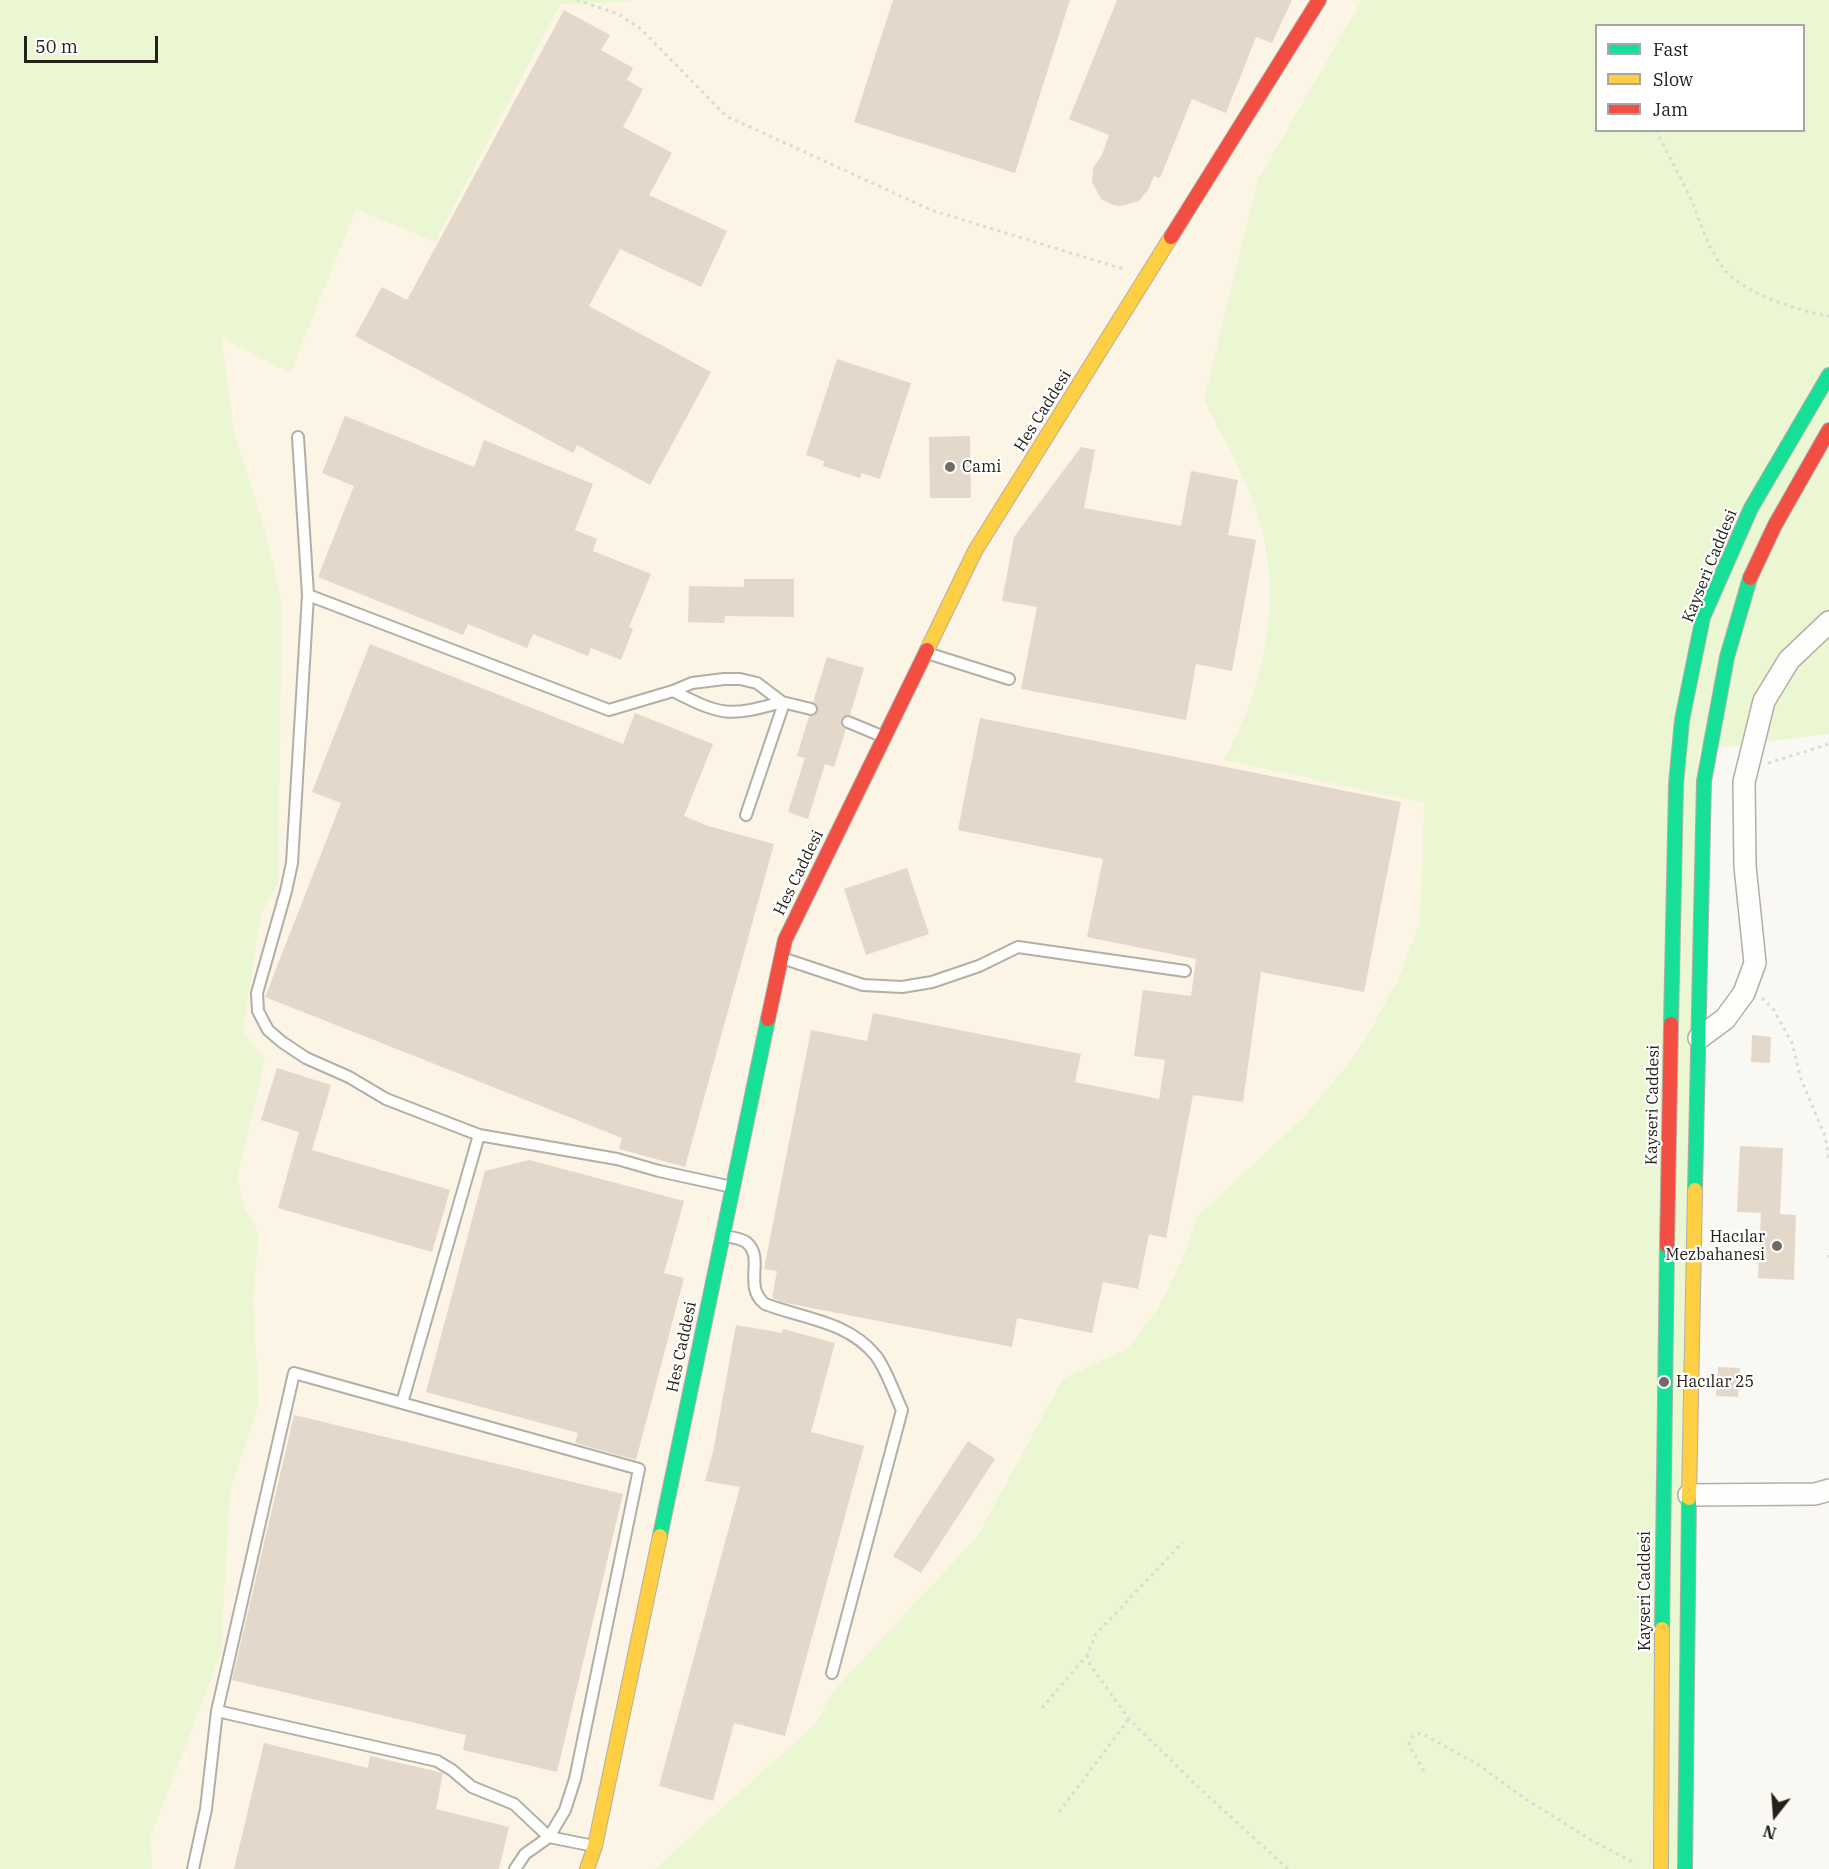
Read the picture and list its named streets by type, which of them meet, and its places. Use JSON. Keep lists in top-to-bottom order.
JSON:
{
  "streets": {
    "main road": ["Hes Caddesi", "Kayseri Caddesi"]
  },
  "places": ["Cami", "Hacılar Mezbahanesi", "Hacılar 25"],
  "legend": ["Fast", "Slow", "Jam"],
  "scale_bar": "50 m",
  "north": "bottom"
}
